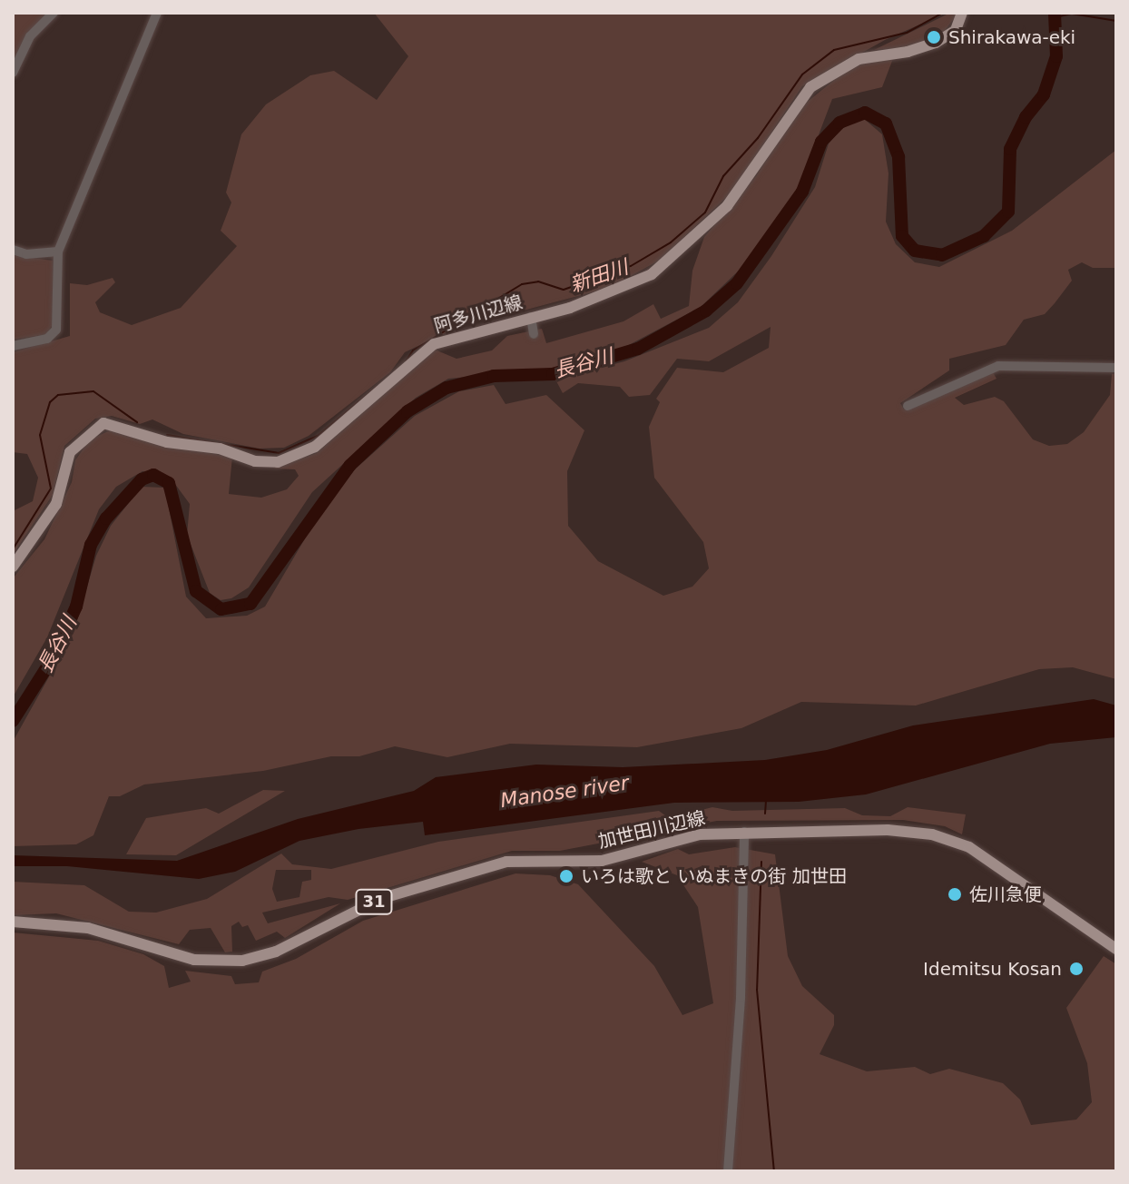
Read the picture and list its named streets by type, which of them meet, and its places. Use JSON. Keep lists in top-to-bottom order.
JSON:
{
  "streets": {
    "main road": ["阿多川辺線", "加世田川辺線", "31"]
  },
  "water": ["新田川", "長谷川", "Manose river"],
  "places": [
    "Shirakawa-eki",
    "いろは歌と いぬまきの街 加世田",
    "佐川急便",
    "Idemitsu Kosan"
  ]
}
